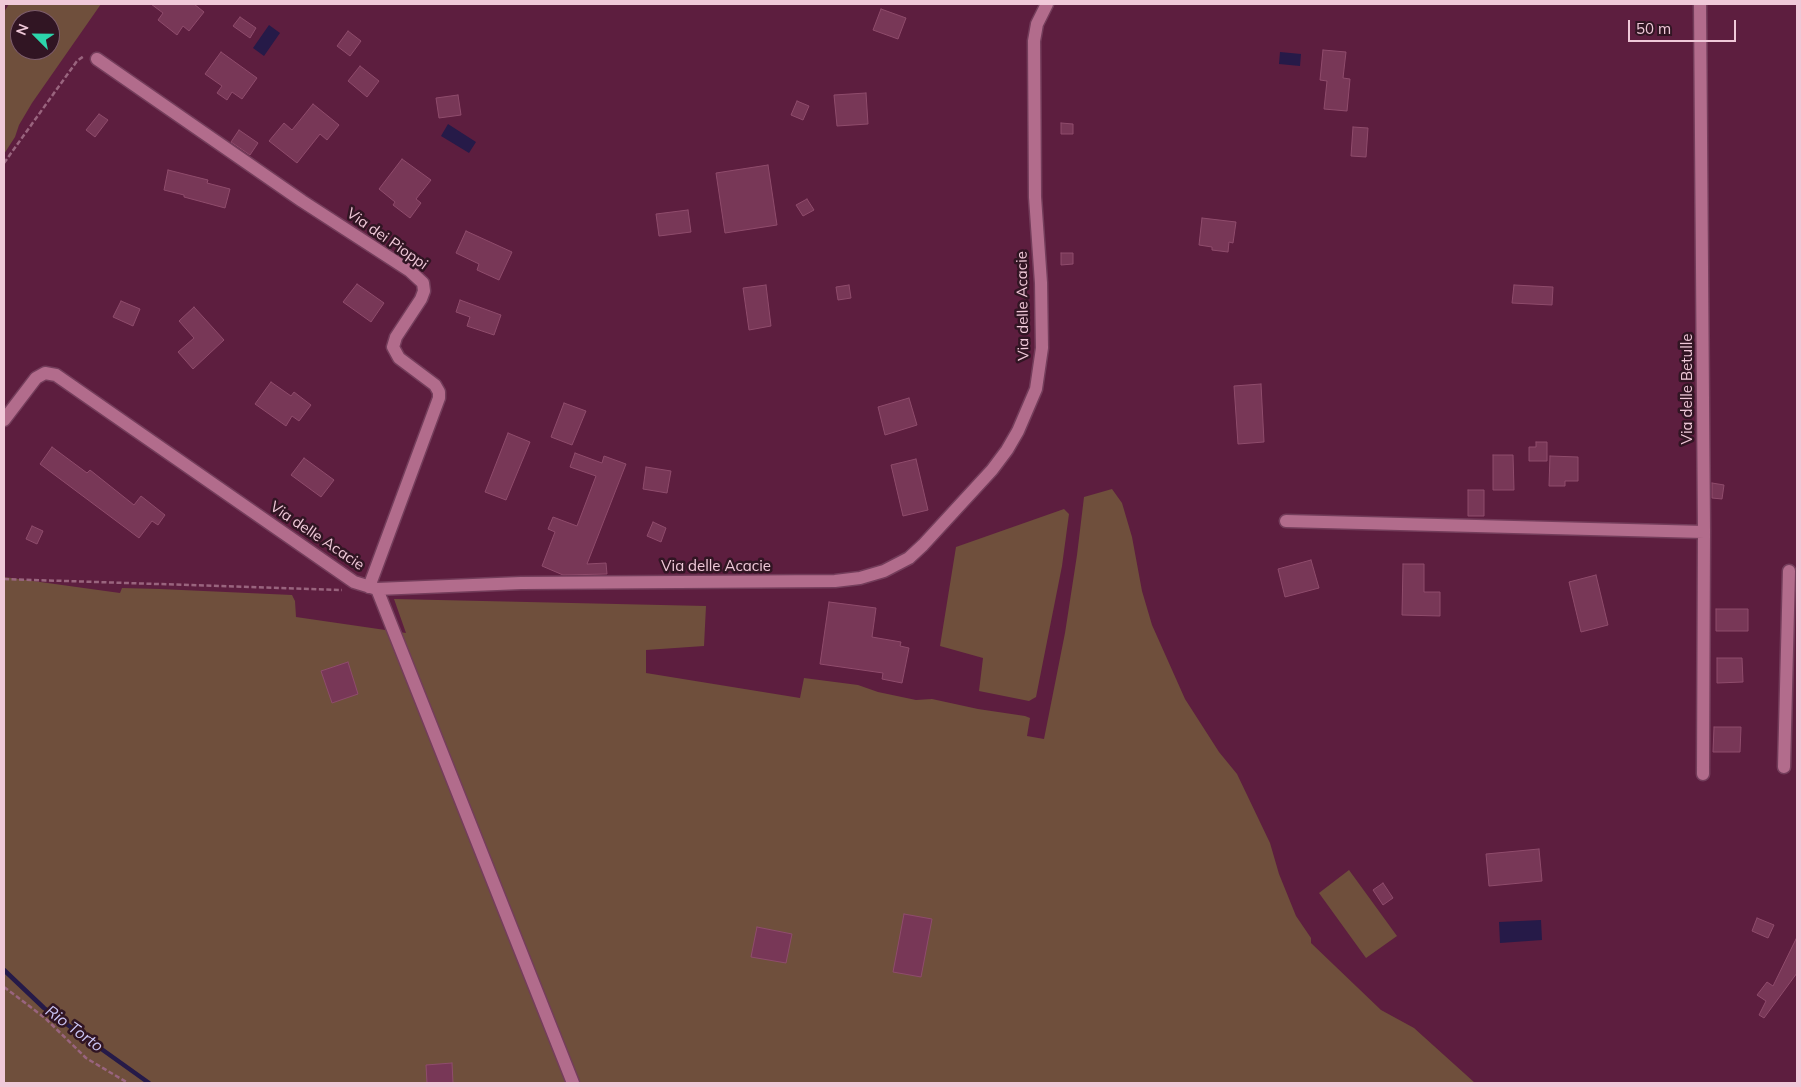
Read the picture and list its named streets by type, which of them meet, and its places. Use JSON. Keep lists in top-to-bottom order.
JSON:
{
  "streets": {
    "street": ["Via dei Pioppi", "Via delle Acacie", "Via delle Betulle"]
  },
  "crossings": [
    ["Via dei Pioppi", "Via delle Acacie"]
  ],
  "water": ["Rio Torto"],
  "scale_bar": "50 m",
  "north": "top left"
}
